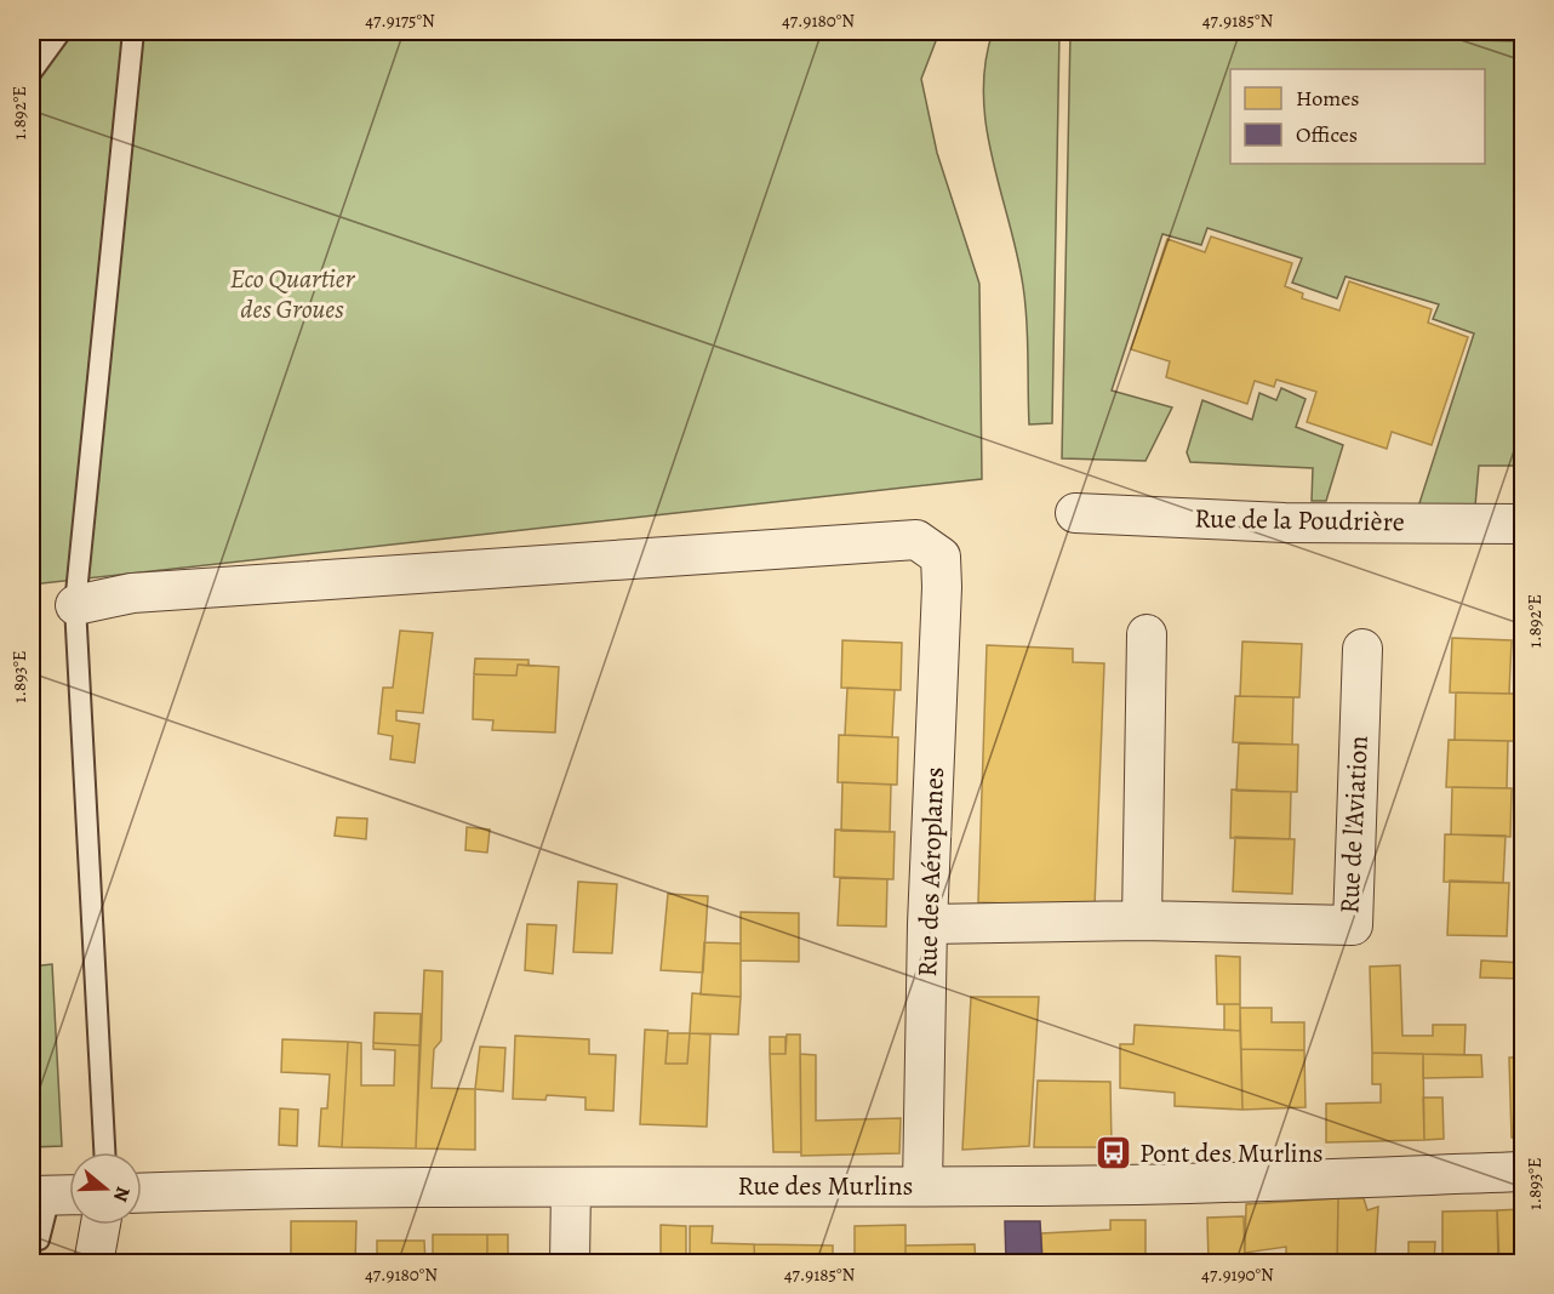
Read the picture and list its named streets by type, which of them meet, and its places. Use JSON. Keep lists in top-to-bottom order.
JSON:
{
  "streets": {
    "street": [
      "Rue de la Poudrière",
      "Rue de l'Aviation",
      "Rue des Aéroplanes",
      "Rue des Murlins"
    ]
  },
  "crossings": [
    ["Rue de l'Aviation", "Rue des Aéroplanes"],
    ["Rue des Aéroplanes", "Rue des Murlins"]
  ],
  "parks": ["Eco Quartier des Groues"],
  "places": {
    "bus stop": ["Pont des Murlins"]
  },
  "legend": ["Homes", "Offices"],
  "north": "right",
  "coordinates": [
    "47.9175°N",
    "47.9180°N",
    "47.9185°N",
    "1.892°E",
    "1.893°E",
    "47.9190°N"
  ]
}
